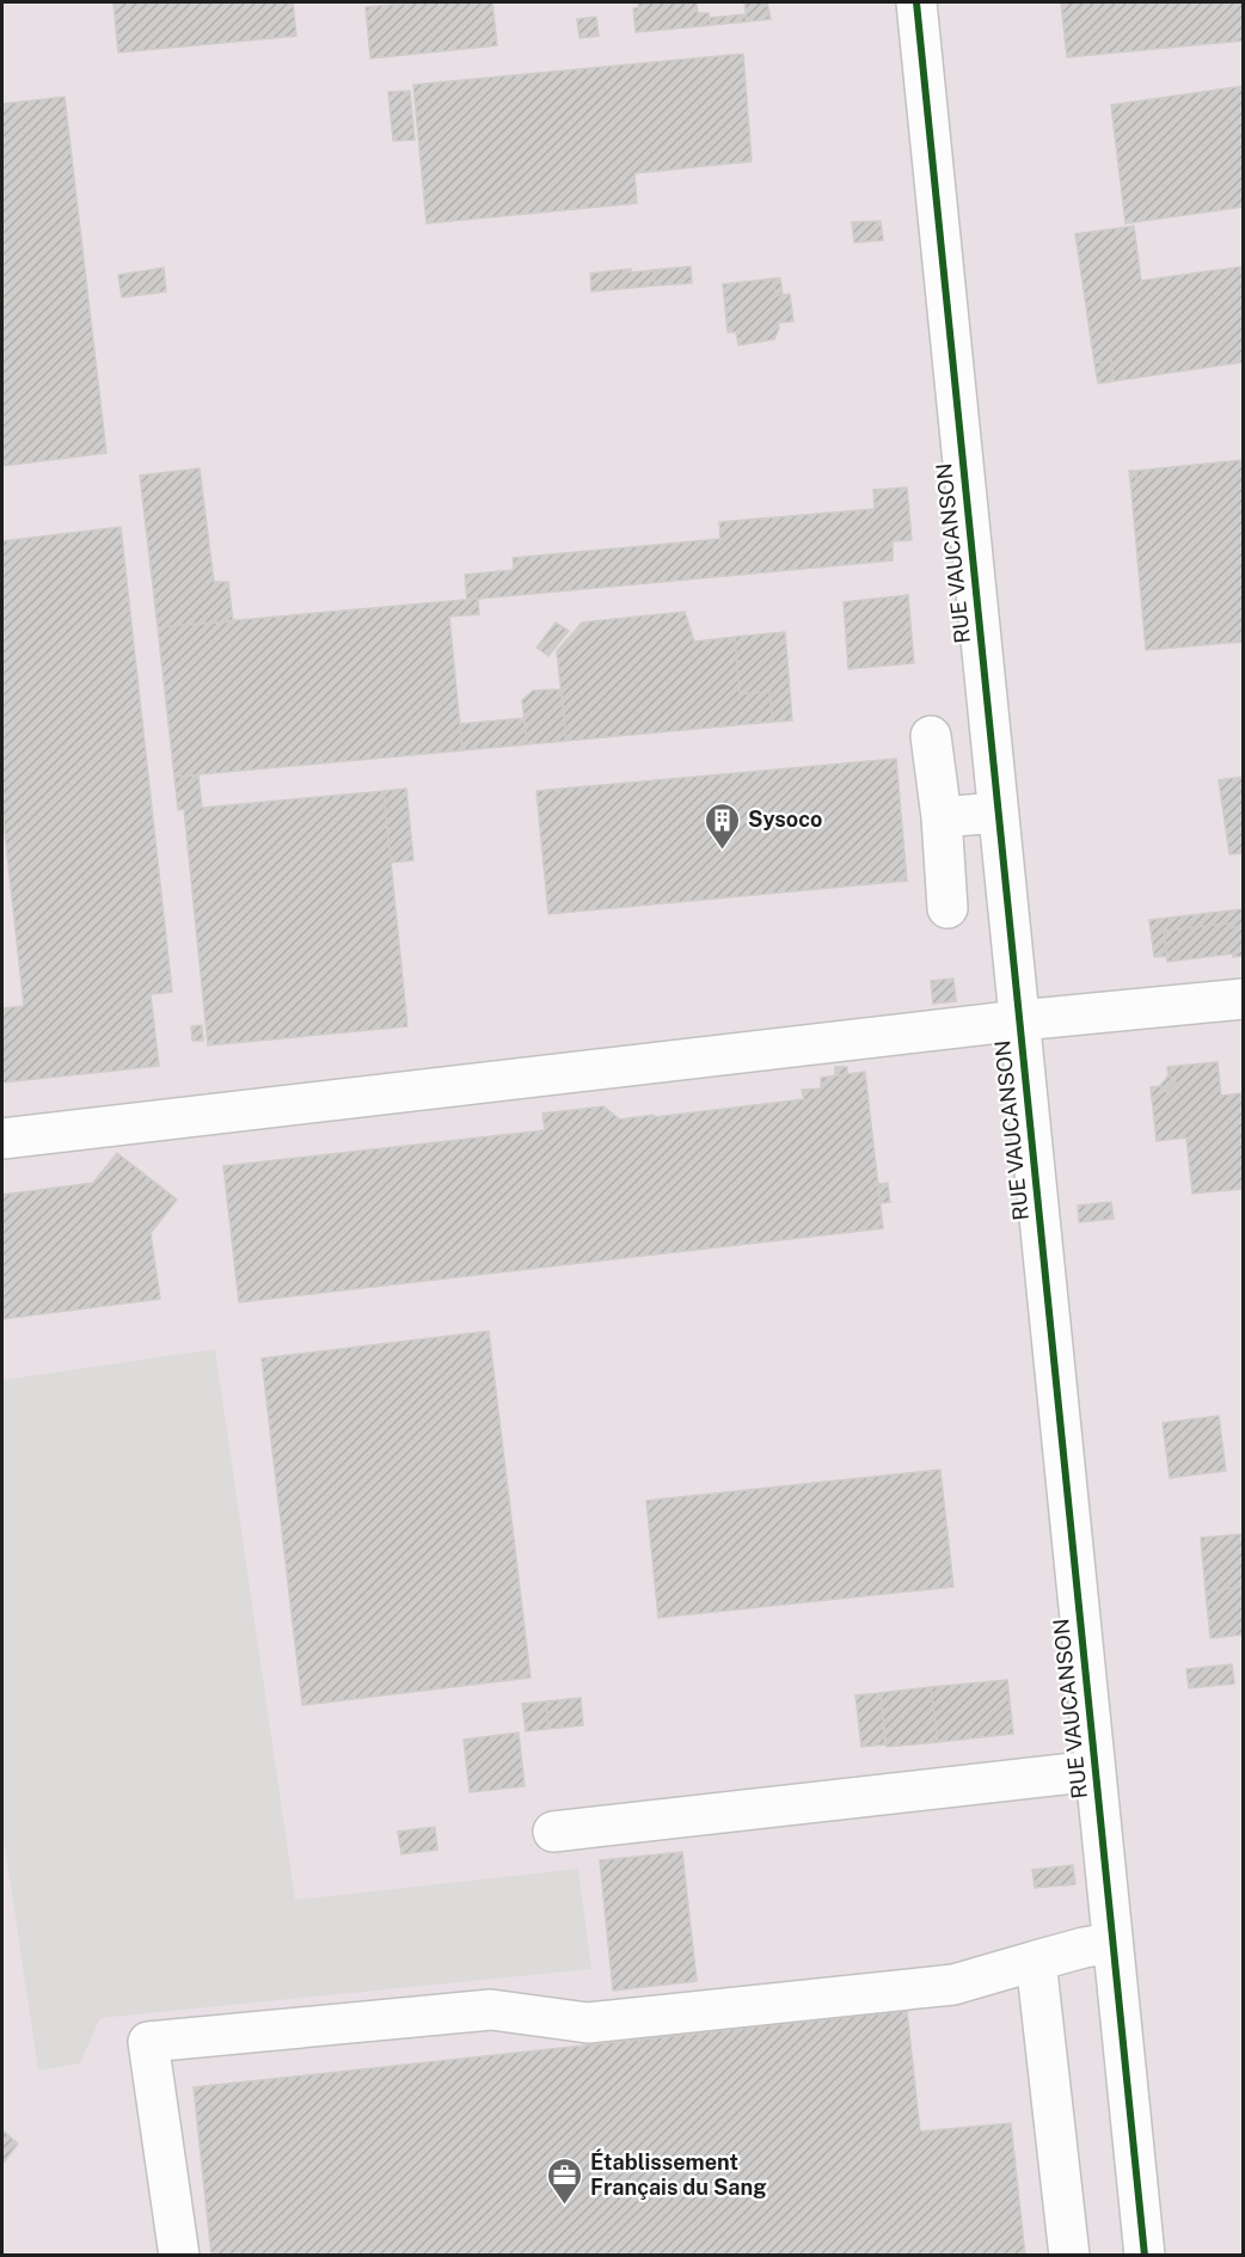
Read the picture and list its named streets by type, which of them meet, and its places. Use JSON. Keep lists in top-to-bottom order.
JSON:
{
  "streets": {
    "street": ["RUE VAUCANSON"]
  },
  "places": {
    "building": ["Sysoco"],
    "office": ["Établissement Français du Sang"]
  }
}
